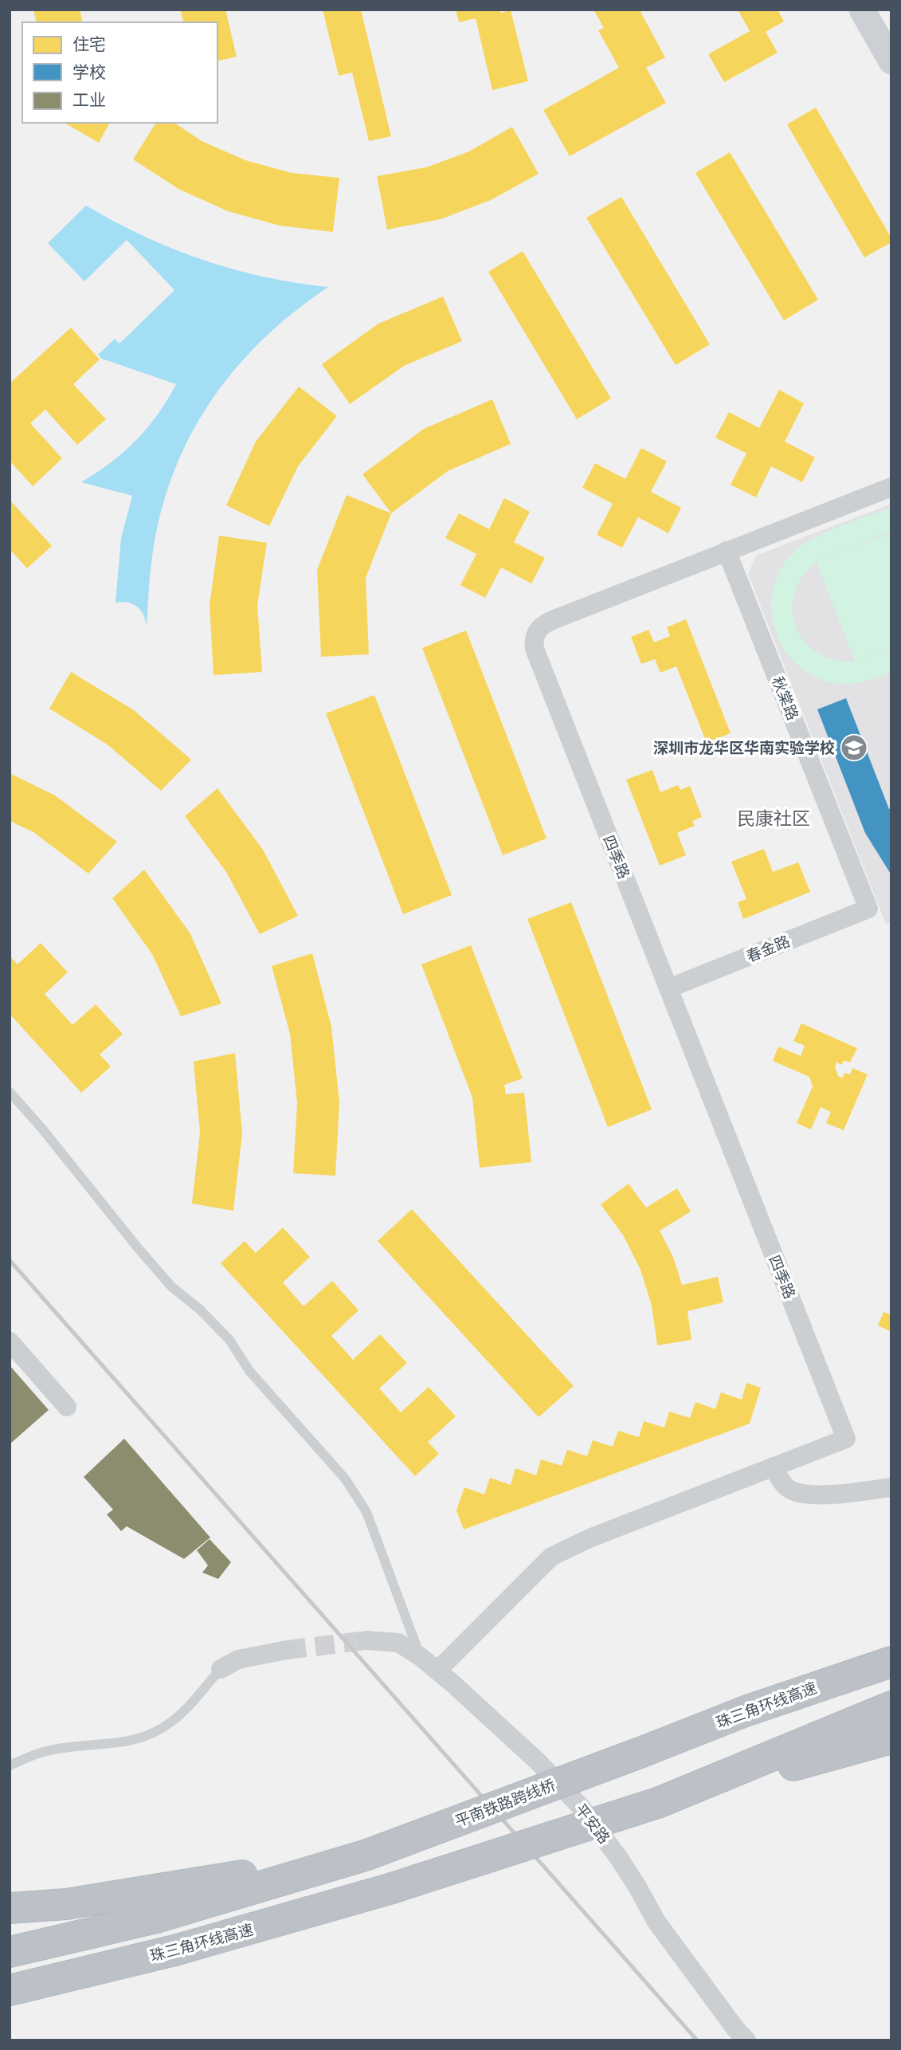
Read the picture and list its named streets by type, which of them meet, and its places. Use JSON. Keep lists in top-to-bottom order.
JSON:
{
  "streets": {
    "highway": ["珠三角环线高速", "平南铁路跨线桥"],
    "street": [
      "秋棠路",
      "四季路",
      "春金路",
      "平安路"
    ]
  },
  "crossings": [
    ["秋棠路", "四季路"],
    ["秋棠路", "春金路"],
    ["四季路", "春金路"],
    ["珠三角环线高速", "平南铁路跨线桥"]
  ],
  "districts": ["民康社区"],
  "places": {
    "school or university": ["深圳市龙华区华南实验学校"]
  },
  "legend": ["住宅", "学校", "工业"]
}
